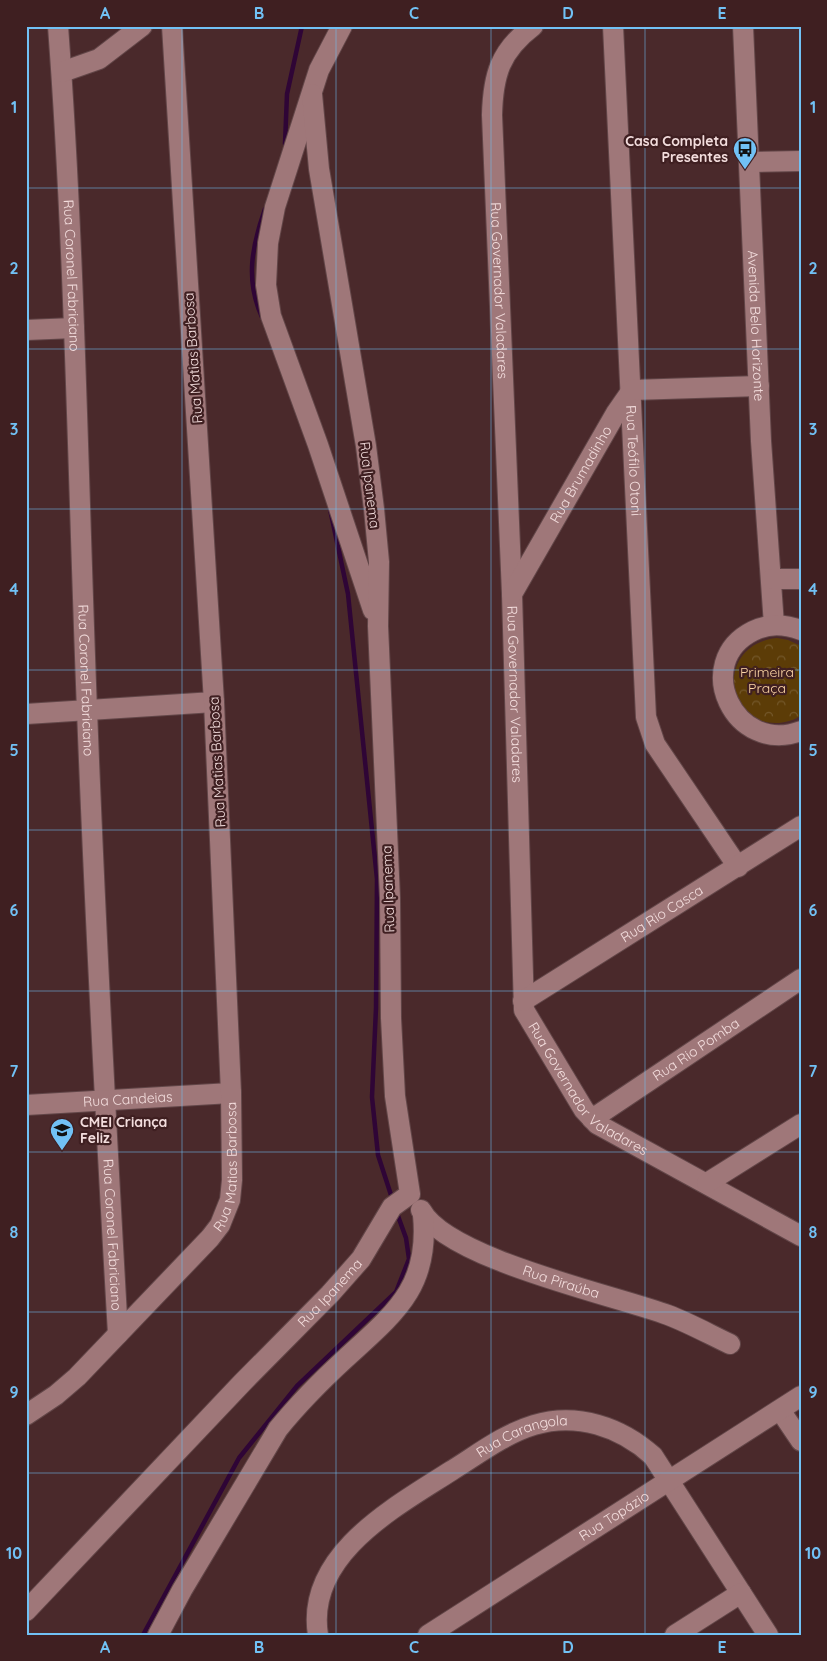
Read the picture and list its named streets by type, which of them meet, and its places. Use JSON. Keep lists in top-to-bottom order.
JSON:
{
  "streets": {
    "street": [
      "Rua Coronel Fabriciano",
      "Rua Governador Valadares",
      "Avenida Belo Horizonte",
      "Rua Matias Barbosa",
      "Rua Teófilo Otoni",
      "Rua Brumadinho",
      "Rua Ipanema",
      "Rua Rio Casca",
      "Rua Rio Pomba",
      "Rua Candeias",
      "Rua Piraúba",
      "Rua Carangola",
      "Rua Topázio"
    ]
  },
  "crossings": [
    ["Rua Coronel Fabriciano", "Rua Matias Barbosa"],
    ["Rua Coronel Fabriciano", "Rua Candeias"],
    ["Rua Governador Valadares", "Rua Brumadinho"],
    ["Rua Governador Valadares", "Rua Rio Casca"],
    ["Rua Governador Valadares", "Rua Rio Pomba"],
    ["Rua Matias Barbosa", "Rua Candeias"],
    ["Rua Teófilo Otoni", "Rua Brumadinho"],
    ["Rua Teófilo Otoni", "Rua Rio Casca"],
    ["Rua Ipanema", "Rua Piraúba"],
    ["Rua Carangola", "Rua Topázio"]
  ],
  "parks": ["Primeira Praça"],
  "places": {
    "bus stop": ["Casa Completa Presentes"],
    "school or university": ["CMEI Criança Feliz"]
  },
  "grid": {
    "columns": [
      "A",
      "B",
      "C",
      "D",
      "E"
    ],
    "rows": [
      "1",
      "2",
      "3",
      "4",
      "5",
      "6",
      "7",
      "8",
      "9",
      "10"
    ]
  }
}
